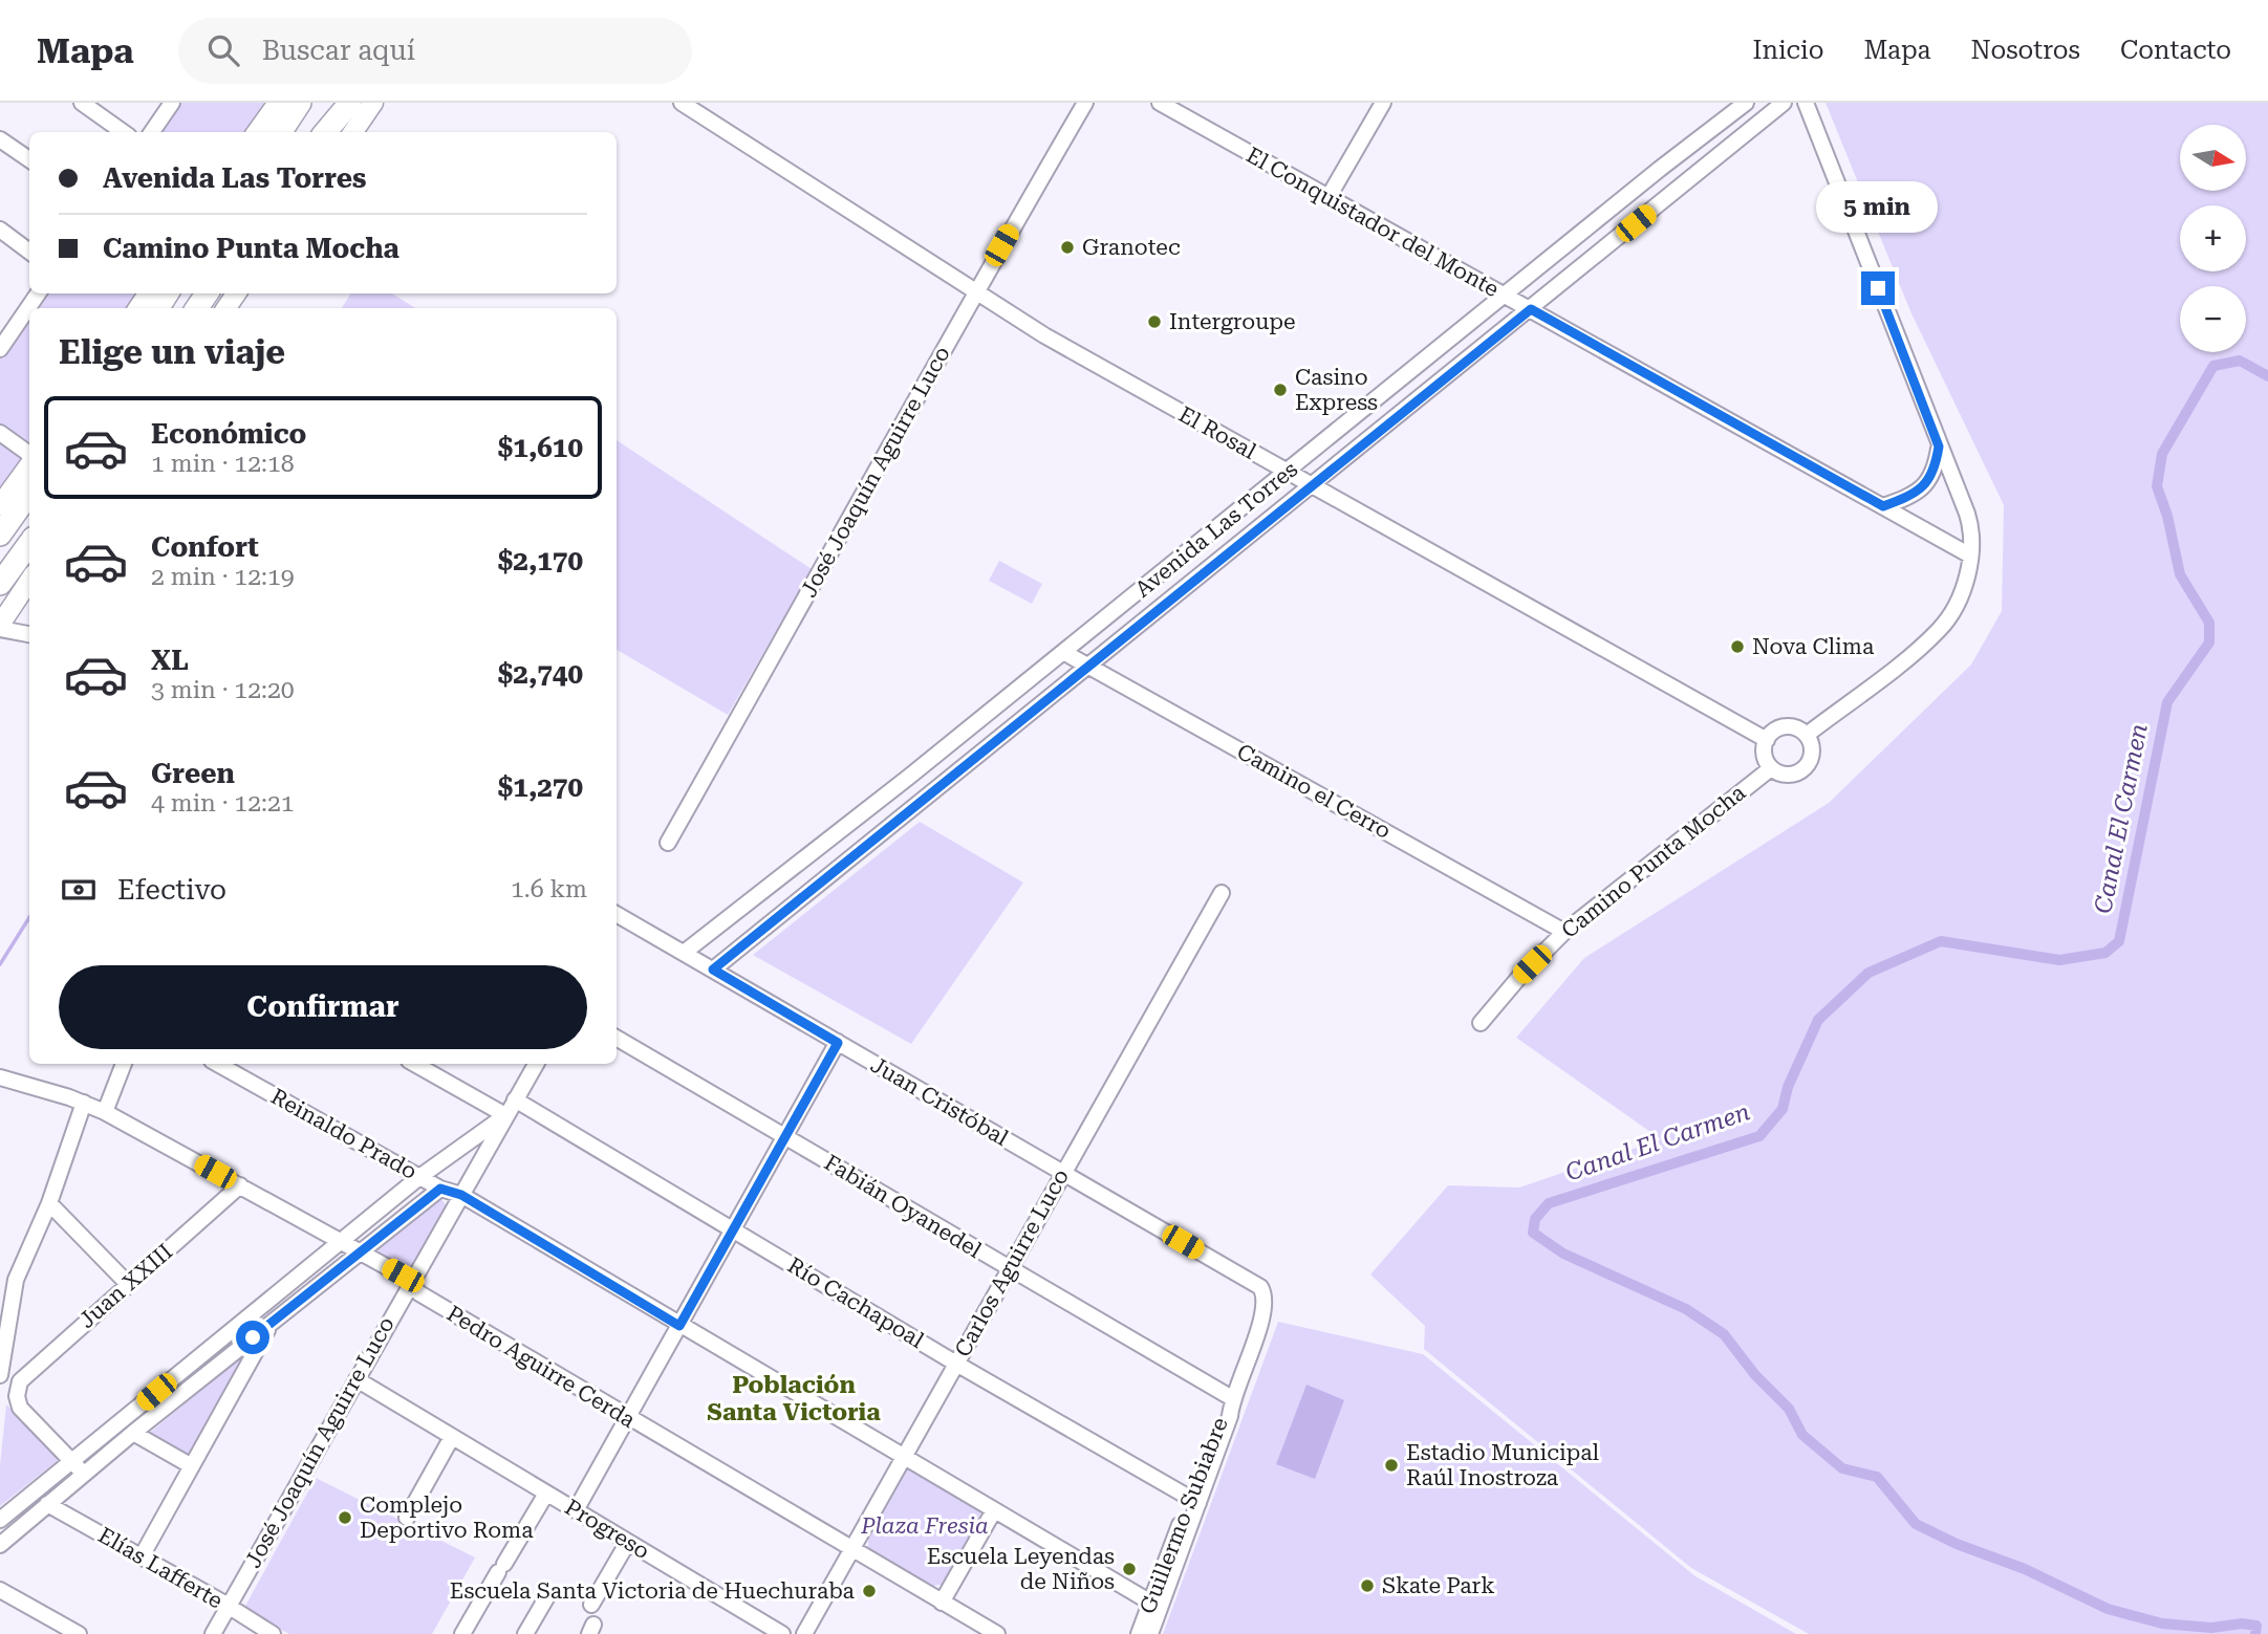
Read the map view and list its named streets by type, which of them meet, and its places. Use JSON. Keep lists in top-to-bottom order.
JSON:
{
  "streets": {
    "street": [
      "El Conquistador del Monte",
      "El Rosal",
      "José Joaquín Aguirre Luco",
      "Avenida Las Torres",
      "Camino el Cerro",
      "Camino Punta Mocha",
      "Juan Cristóbal",
      "Reinaldo Prado",
      "Fabián Oyanedel",
      "Carlos Aguirre Luco",
      "Juan XXIII",
      "Río Cachapoal",
      "Pedro Aguirre Cerda",
      "Guillermo Subiabre",
      "Progreso",
      "Elías Lafferte"
    ]
  },
  "crossings": [
    ["El Conquistador del Monte", "Avenida Las Torres"],
    ["El Rosal", "José Joaquín Aguirre Luco"],
    ["El Rosal", "Avenida Las Torres"],
    ["El Rosal", "Camino Punta Mocha"],
    ["José Joaquín Aguirre Luco", "Reinaldo Prado"],
    ["José Joaquín Aguirre Luco", "Río Cachapoal"],
    ["José Joaquín Aguirre Luco", "Pedro Aguirre Cerda"],
    ["José Joaquín Aguirre Luco", "Progreso"],
    ["José Joaquín Aguirre Luco", "Elías Lafferte"],
    ["Avenida Las Torres", "Camino el Cerro"],
    ["Avenida Las Torres", "Juan Cristóbal"],
    ["Camino el Cerro", "Camino Punta Mocha"],
    ["Juan Cristóbal", "Carlos Aguirre Luco"],
    ["Juan Cristóbal", "Guillermo Subiabre"],
    ["Reinaldo Prado", "Carlos Aguirre Luco"],
    ["Reinaldo Prado", "Guillermo Subiabre"],
    ["Fabián Oyanedel", "Carlos Aguirre Luco"],
    ["Fabián Oyanedel", "Guillermo Subiabre"],
    ["Carlos Aguirre Luco", "Río Cachapoal"],
    ["Carlos Aguirre Luco", "Pedro Aguirre Cerda"],
    ["Juan XXIII", "Pedro Aguirre Cerda"],
    ["Río Cachapoal", "Guillermo Subiabre"]
  ],
  "districts": ["Población Santa Victoria"],
  "water": ["Canal El Carmen"],
  "parks": ["Plaza Fresia"],
  "places": [
    "Granotec",
    "Intergroupe",
    "Casino Express",
    "Nova Clima",
    "Estadio Municipal Raúl Inostroza",
    "Complejo Deportivo Roma",
    "Escuela Leyendas de Niños",
    "Skate Park",
    "Escuela Santa Victoria de Huechuraba"
  ],
  "north": "right",
  "page": {
    "header": "Mapa",
    "search": "Buscar aquí",
    "nav": [
      "Inicio",
      "Mapa",
      "Nosotros",
      "Contacto"
    ],
    "map_buttons": ["+", "−"],
    "banner": ["Avenida Las Torres", "Camino Punta Mocha"],
    "bubble": "5 min",
    "heading": "Elige un viaje",
    "list": [
      {
        "name": "Económico",
        "note": "1 min · 12:18",
        "value": "$1,610"
      },
      {
        "name": "Confort",
        "note": "2 min · 12:19",
        "value": "$2,170"
      },
      {
        "name": "XL",
        "note": "3 min · 12:20",
        "value": "$2,740"
      },
      {
        "name": "Green",
        "note": "4 min · 12:21",
        "value": "$1,270"
      }
    ],
    "pay": ["Efectivo", "1.6 km"],
    "buttons": "Confirmar"
  }
}
